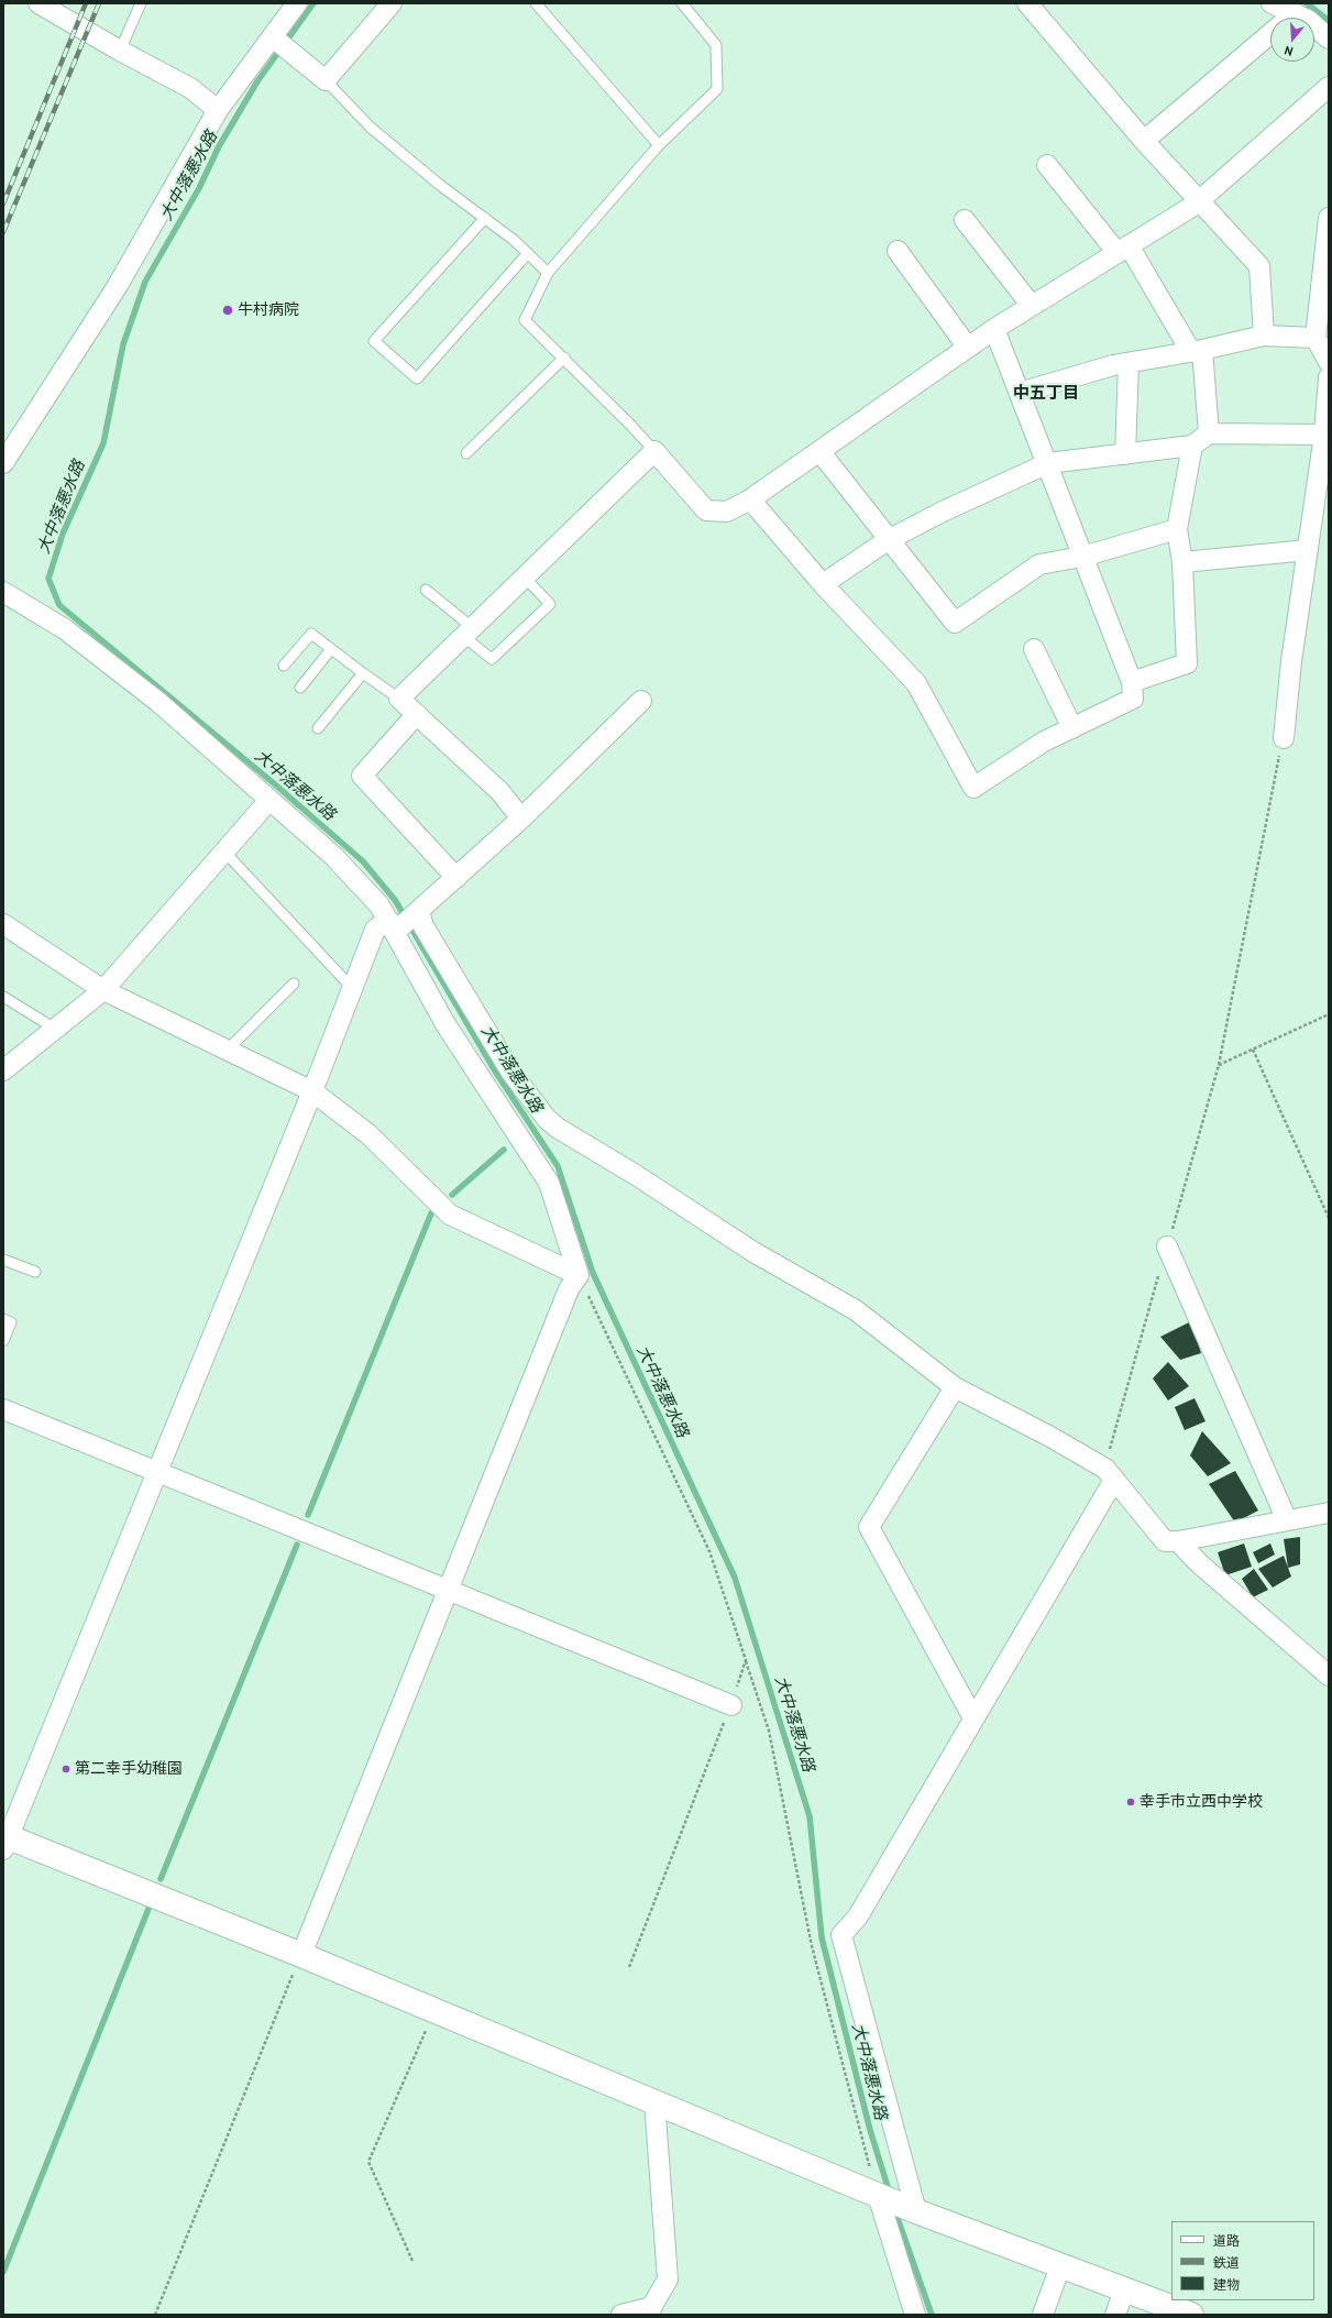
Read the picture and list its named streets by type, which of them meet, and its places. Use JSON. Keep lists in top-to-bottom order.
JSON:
{
  "districts": ["中五丁目"],
  "water": ["大中落悪水路"],
  "places": ["牛村病院", "第二幸手幼稚園", "幸手市立西中学校"],
  "legend": ["道路", "鉄道", "建物"],
  "north": "bottom"
}
